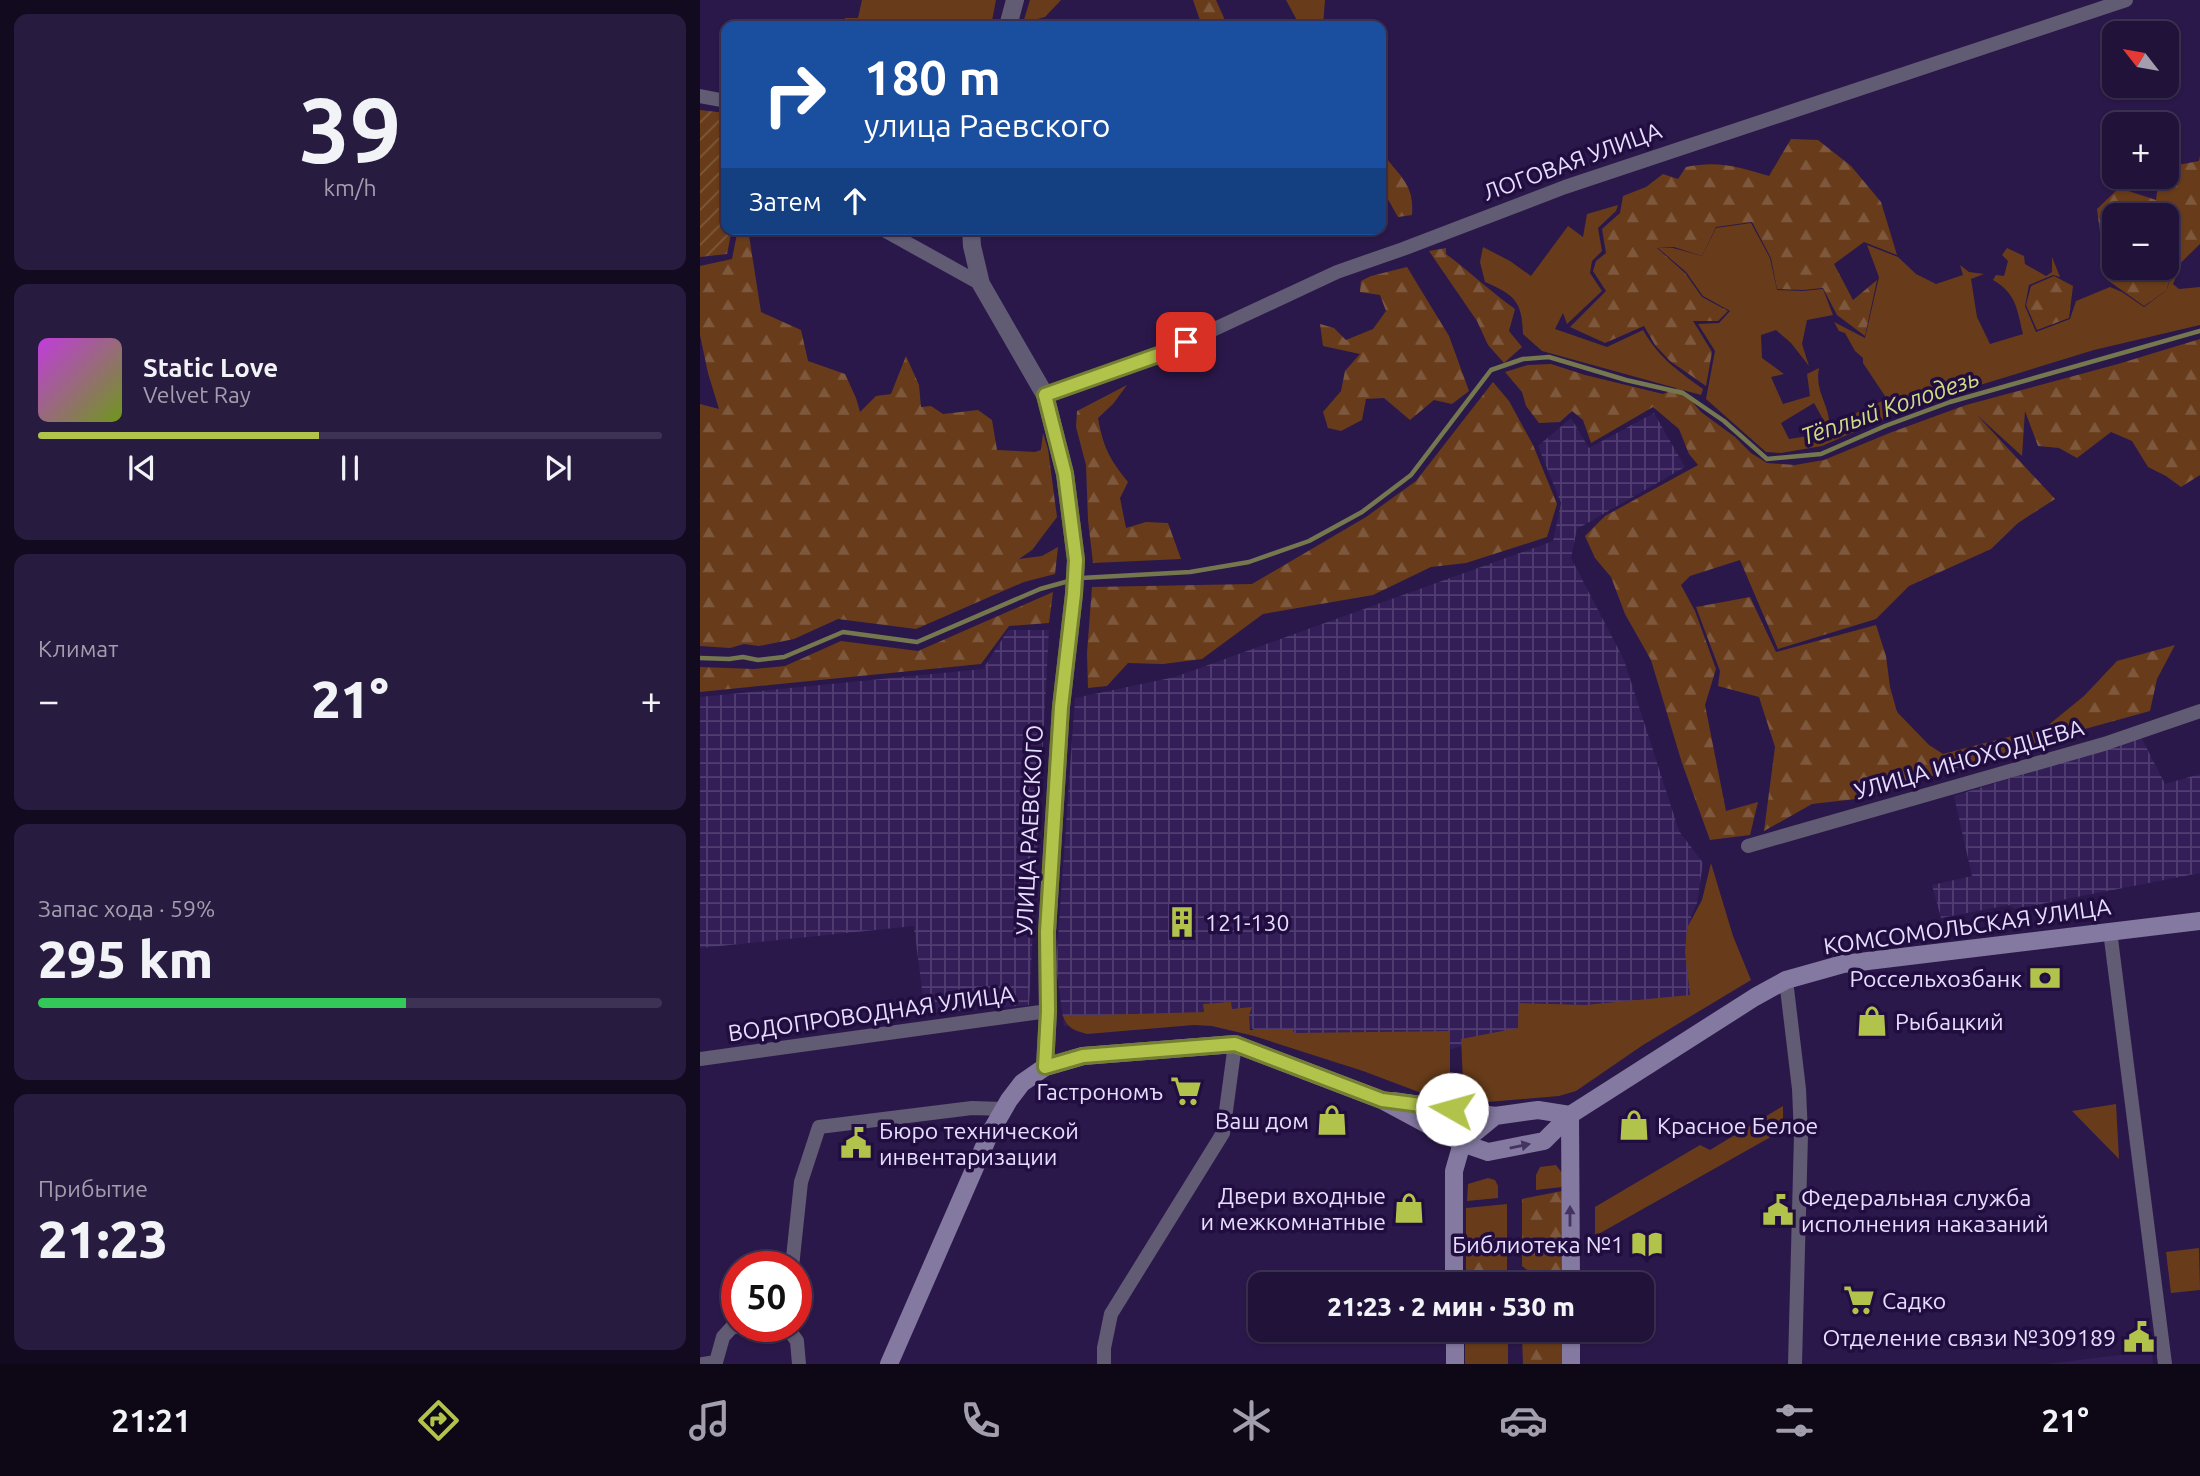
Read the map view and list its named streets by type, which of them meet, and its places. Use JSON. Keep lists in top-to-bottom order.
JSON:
{
  "streets": {
    "main road": ["КОМСОМОЛЬСКАЯ УЛИЦА"],
    "street": [
      "ЛОГОВАЯ УЛИЦА",
      "УЛИЦА ИНОХОДЦЕВА",
      "УЛИЦА РАЕВСКОГО",
      "ВОДОПРОВОДНАЯ УЛИЦА"
    ]
  },
  "crossings": [
    ["ЛОГОВАЯ УЛИЦА", "УЛИЦА РАЕВСКОГО"],
    ["УЛИЦА РАЕВСКОГО", "КОМСОМОЛЬСКАЯ УЛИЦА"],
    ["УЛИЦА РАЕВСКОГО", "ВОДОПРОВОДНАЯ УЛИЦА"]
  ],
  "water": ["Тёплый Колодезь"],
  "places": {
    "building": ["121-130"],
    "bank": ["Россельхозбанк"],
    "shop": [
      "Рыбацкий",
      "Ваш дом",
      "Красное Белое",
      "Двери входные и межкомнатные"
    ],
    "supermarket": ["Гастрономъ", "Садко"],
    "public building": ["Бюро технической инвентаризации", "Федеральная служба исполнения наказаний", "Отделение связи №309189"],
    "library": ["Библиотека №1"]
  },
  "north": "top left",
  "page": {
    "tile": [
      ["39", "km/h"],
      "Климат",
      ["Запас хода · 59%", "295 km"],
      ["Прибытие", "21:23"]
    ],
    "map_buttons": ["+", "−"],
    "turn": ["180 m", "улица Раевского"],
    "then": "Затем",
    "song": ["Static Love", "Velvet Ray"],
    "heat": ["−", "21°", "+"],
    "limit": "50",
    "trip": "21:23 · 2 мин · 530 m",
    "tabs": ["21:21", "21°"]
  }
}
